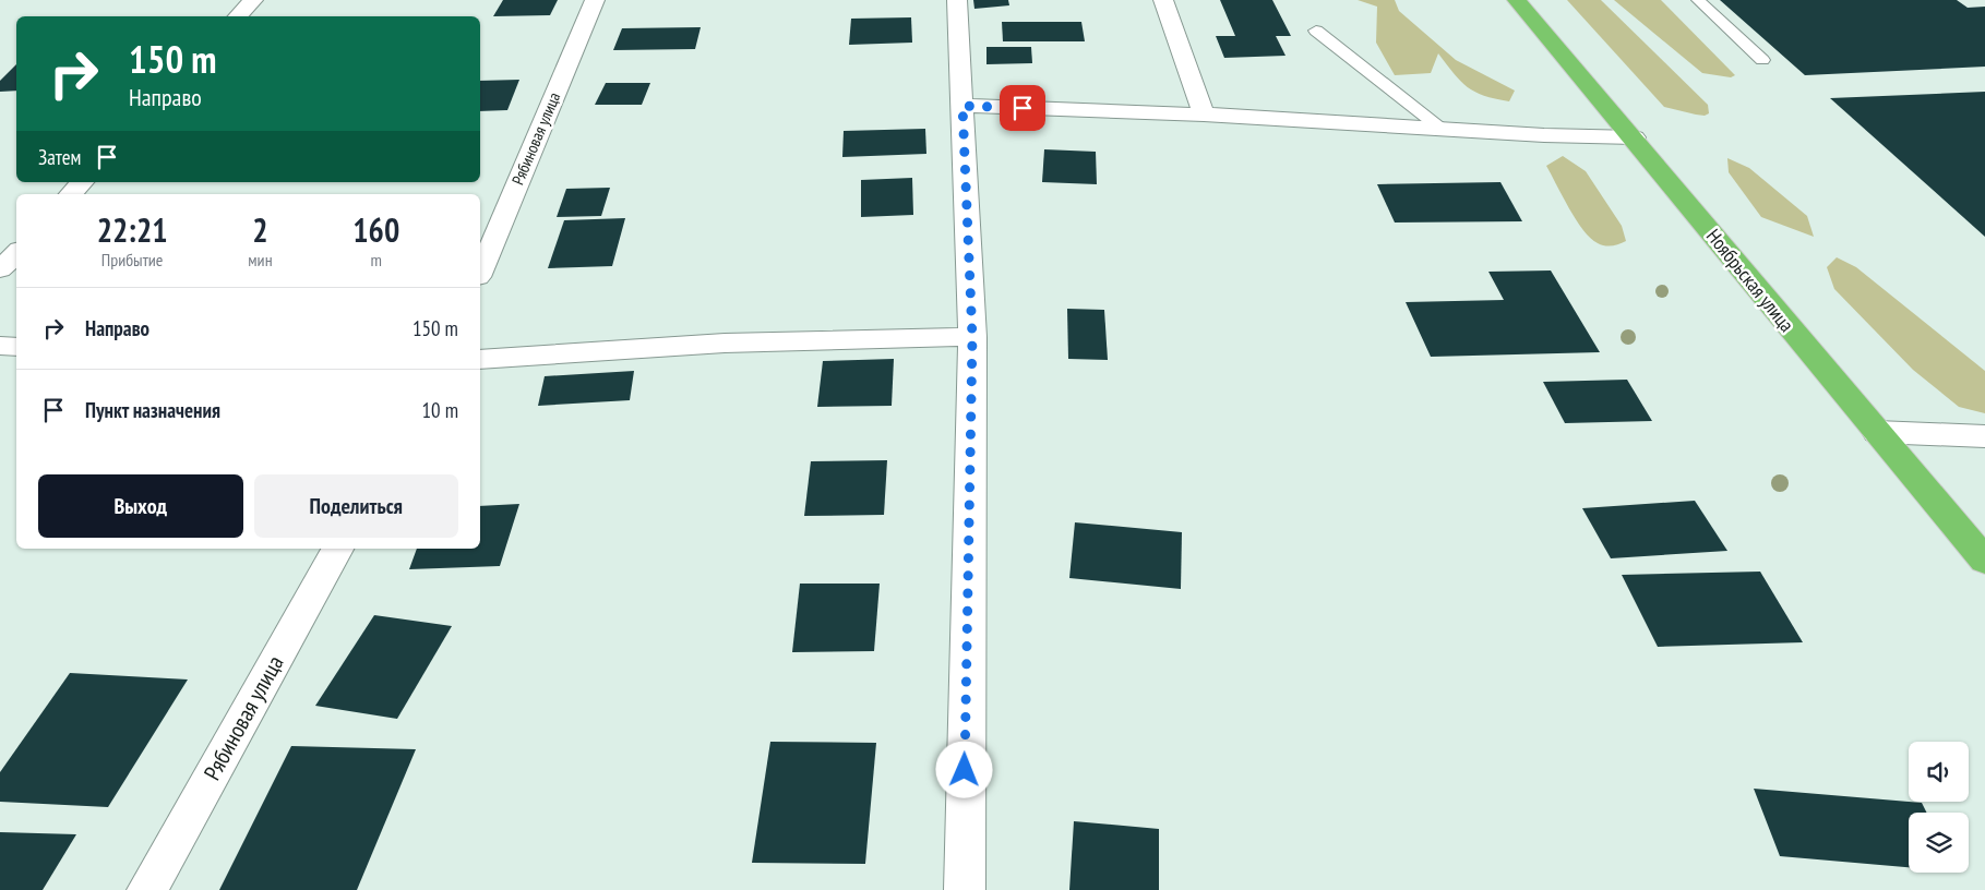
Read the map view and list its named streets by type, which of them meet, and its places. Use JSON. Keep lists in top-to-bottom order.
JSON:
{
  "streets": {
    "highway": ["Ноябрьская улица"],
    "street": ["Рябиновая улица"]
  },
  "page": {
    "turn": ["150 m", "Направо"],
    "then": "Затем",
    "eta": [
      "22:21",
      "Прибытие",
      "2",
      "мин",
      "160",
      "m"
    ],
    "list": [
      {
        "name": "Направо",
        "value": "150 m"
      },
      {
        "name": "Пункт назначения",
        "value": "10 m"
      }
    ],
    "buttons": ["Выход", "Поделиться"]
  }
}
